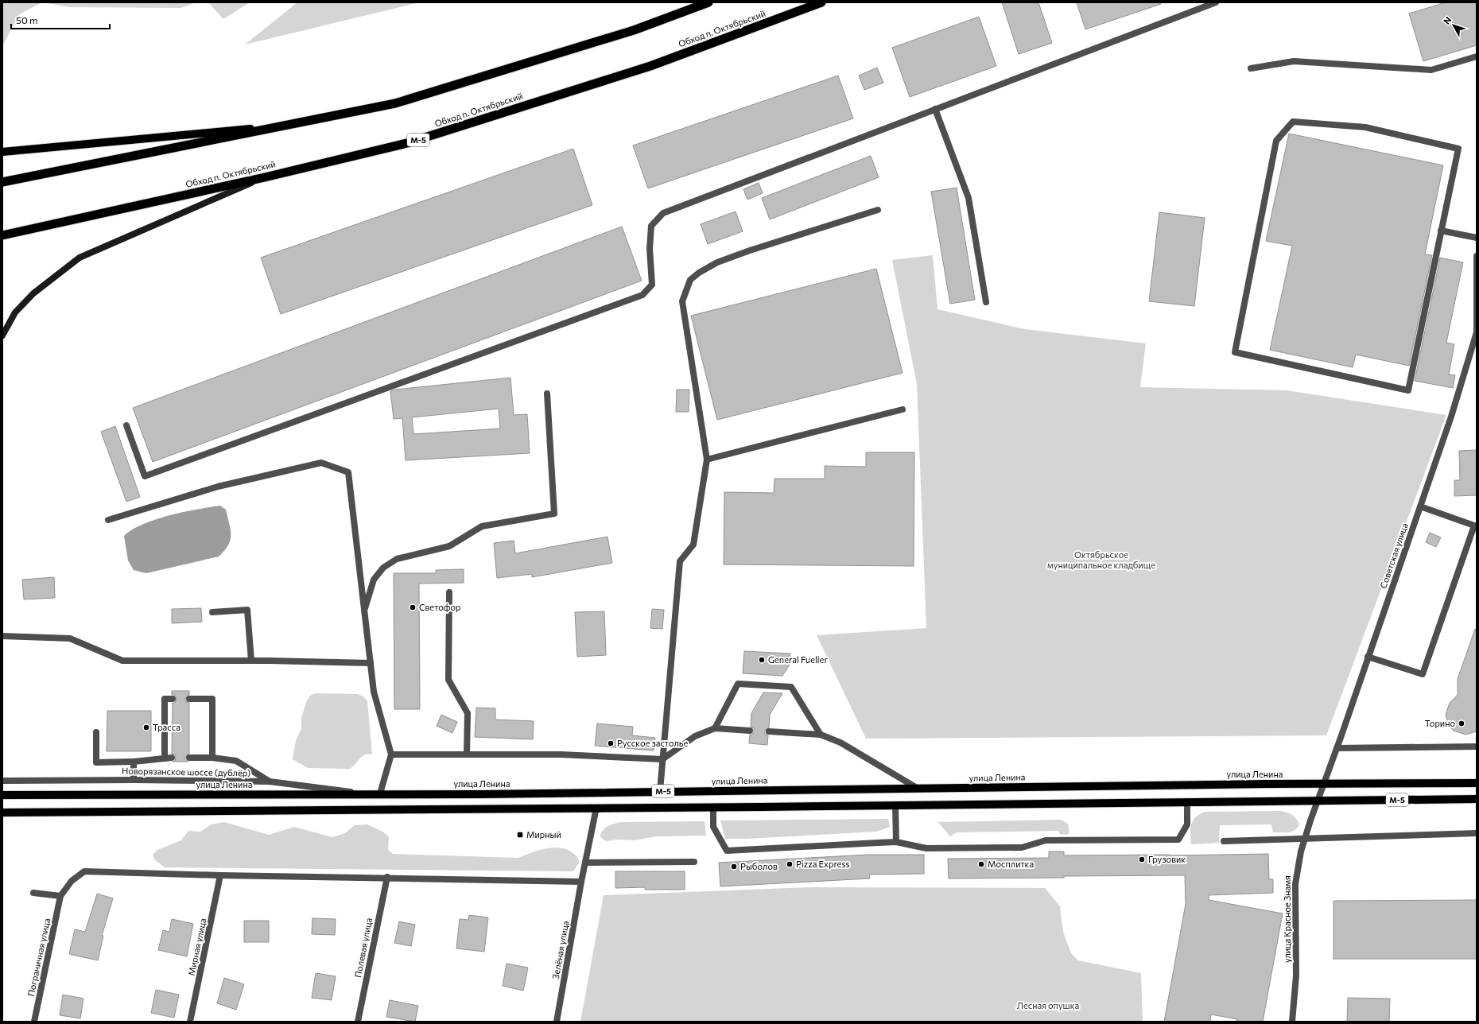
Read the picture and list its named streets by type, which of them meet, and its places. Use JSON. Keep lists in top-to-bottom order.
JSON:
{
  "streets": {
    "highway": ["Обход п. Октябрьский", "М-5"],
    "main road": ["улица Ленина"],
    "street": [
      "Советская улица",
      "Новорязанское шоссе (дублёр)",
      "улица Красное Знамя",
      "Мирная улица",
      "Полевая улица",
      "Зелёная улица",
      "Пограничная улица"
    ]
  },
  "crossings": [
    ["М-5", "Советская улица"],
    ["М-5", "улица Красное Знамя"],
    ["М-5", "Зелёная улица"],
    ["Советская улица", "улица Ленина"],
    ["Советская улица", "улица Красное Знамя"],
    ["Новорязанское шоссе (дублёр)", "улица Ленина"]
  ],
  "parks": ["Октябрьское муниципальное кладбище", "Лесная опушка"],
  "places": {
    "other": [
      "Светофор",
      "General Fueller",
      "Торино",
      "Трасса",
      "Русское застолье",
      "Грузовик",
      "Pizza Express",
      "Мосплитка",
      "Рыболов"
    ],
    "transit": ["Мирный"]
  },
  "scale_bar": "50 m",
  "north": "top left"
}
